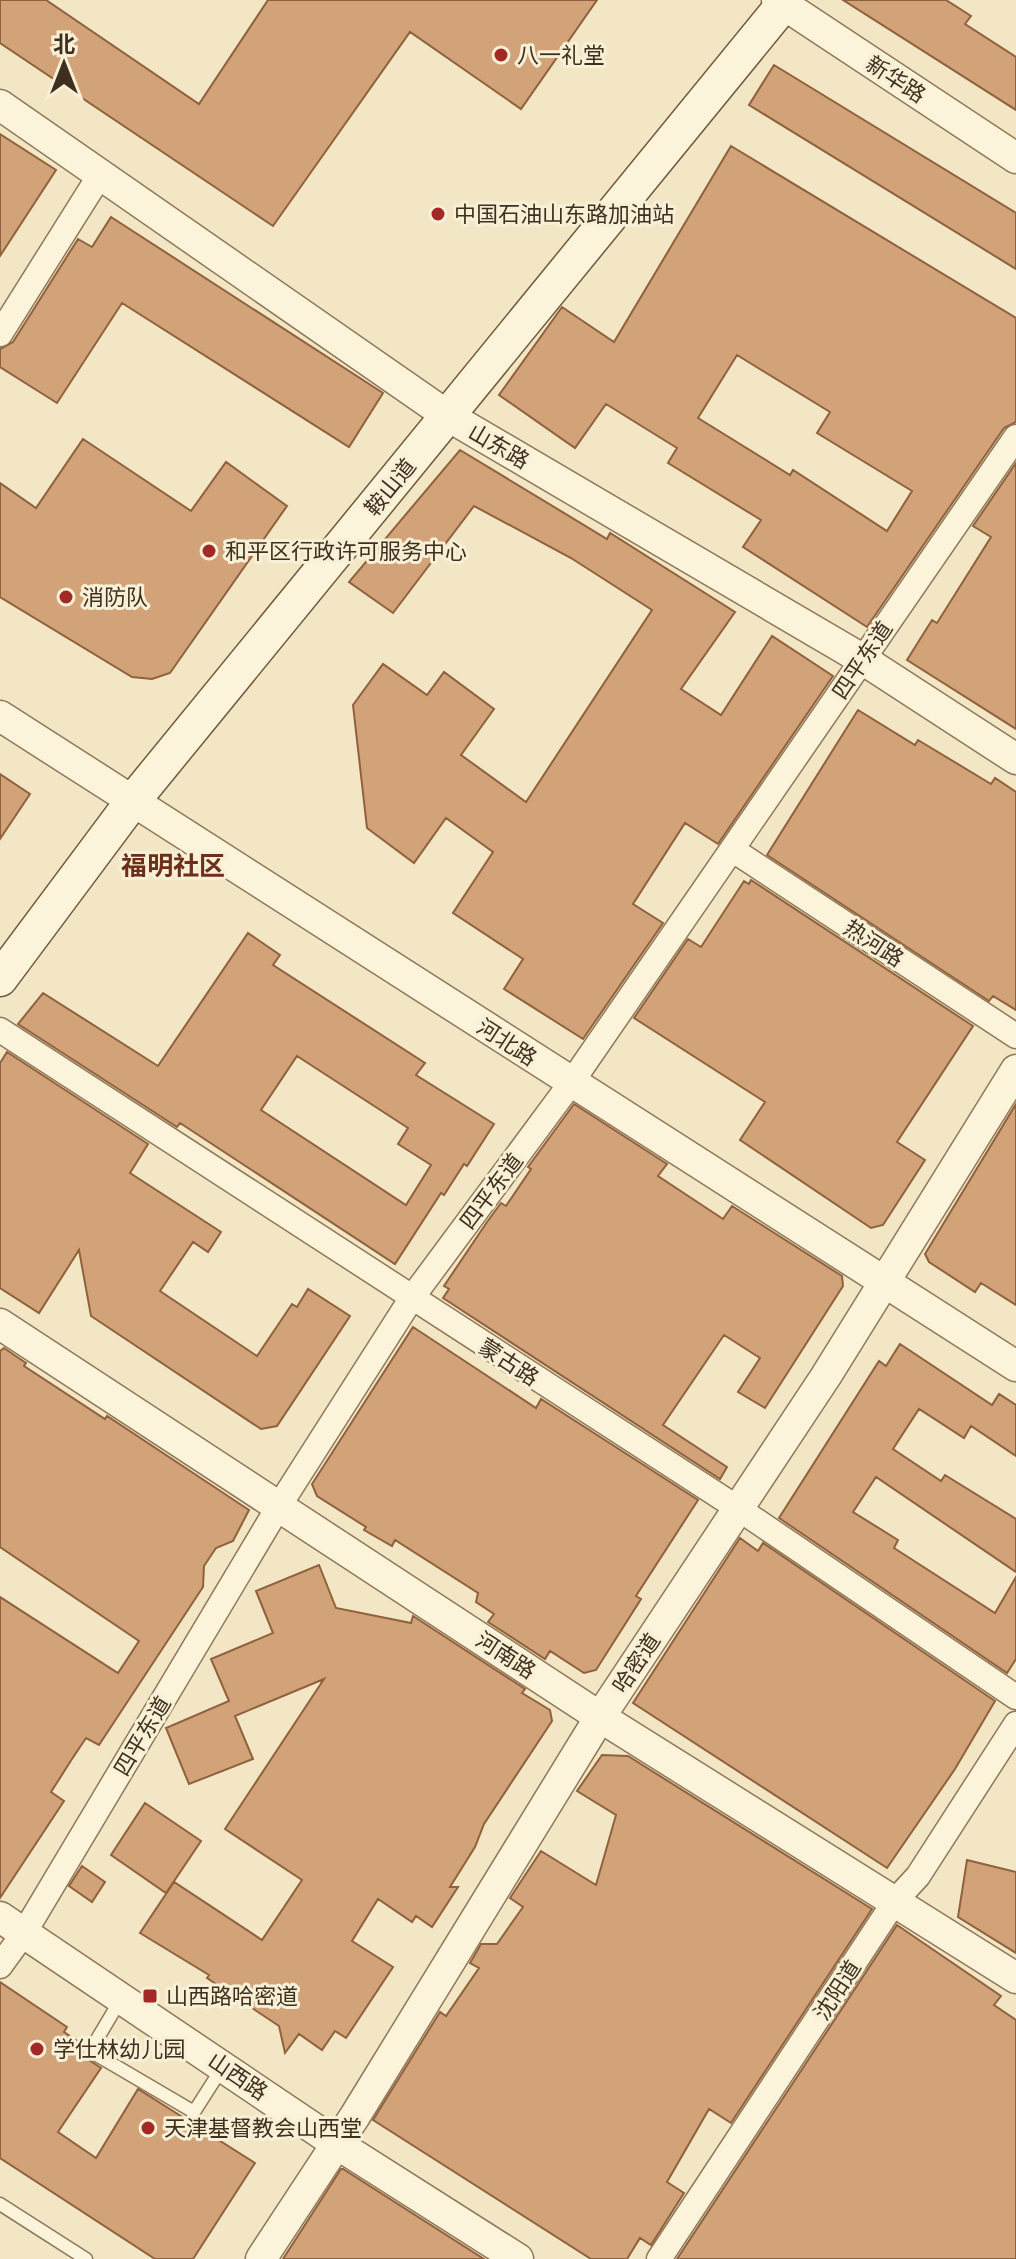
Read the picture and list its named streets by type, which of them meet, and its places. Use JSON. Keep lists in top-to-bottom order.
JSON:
{
  "streets": {
    "main road": ["鞍山道"],
    "street": [
      "新华路",
      "山东路",
      "四平东道",
      "热河路",
      "河北路",
      "蒙古路",
      "河南路",
      "哈密道",
      "沈阳道",
      "山西路"
    ]
  },
  "crossings": [
    ["新华路", "鞍山道"],
    ["山东路", "鞍山道"],
    ["山东路", "四平东道"],
    ["鞍山道", "河北路"],
    ["四平东道", "热河路"],
    ["四平东道", "河北路"],
    ["四平东道", "蒙古路"],
    ["四平东道", "河南路"],
    ["四平东道", "山西路"],
    ["河北路", "哈密道"],
    ["蒙古路", "哈密道"],
    ["河南路", "哈密道"],
    ["河南路", "沈阳道"],
    ["哈密道", "山西路"]
  ],
  "districts": ["福明社区"],
  "places": {
    "other": [
      "八一礼堂",
      "中国石油山东路加油站",
      "和平区行政许可服务中心",
      "消防队",
      "学仕林幼儿园",
      "天津基督教会山西堂"
    ],
    "transit": ["山西路哈密道"]
  },
  "north": "top"
}
